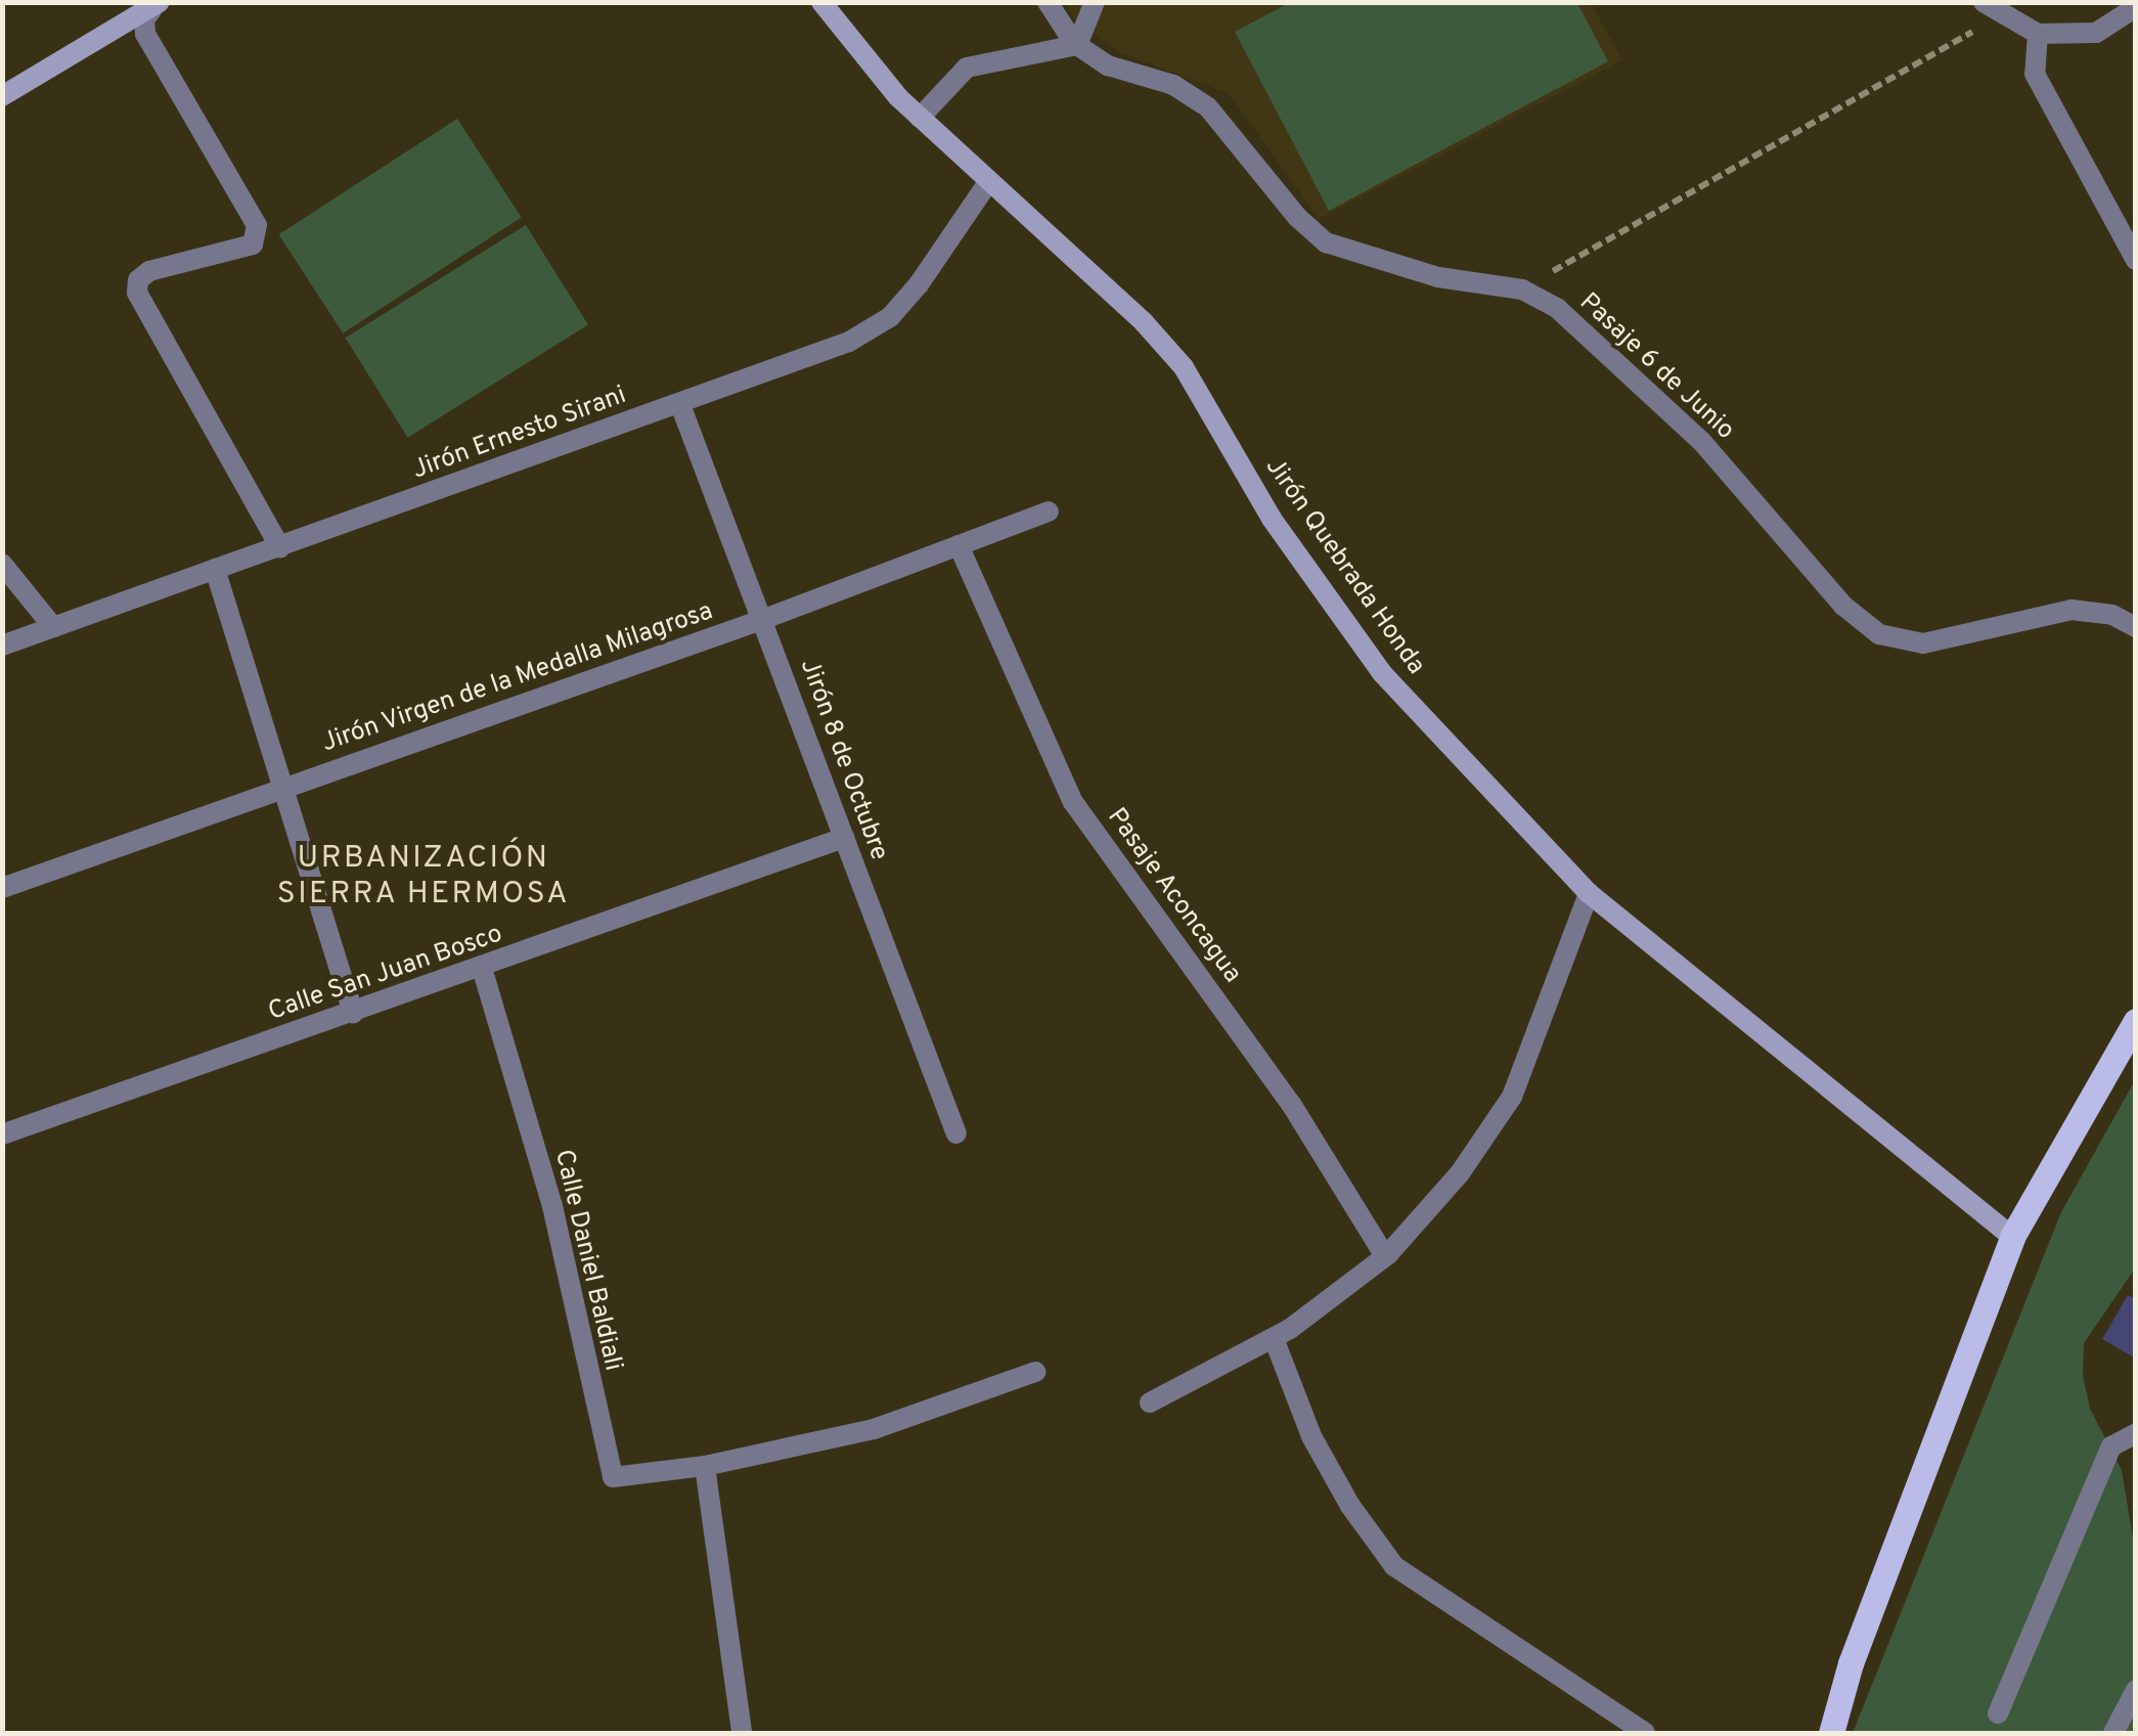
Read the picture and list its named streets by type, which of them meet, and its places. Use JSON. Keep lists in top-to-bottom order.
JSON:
{
  "streets": {
    "street": [
      "Pasaje 6 de Junio",
      "Jirón Ernesto Sirani",
      "Jirón Quebrada Honda",
      "Jirón Virgen de la Medalla Milagrosa",
      "Jirón 8 de Octubre",
      "Pasaje Aconcagua",
      "Calle San Juan Bosco",
      "Calle Daniel Baldiali"
    ]
  },
  "crossings": [
    ["Jirón Ernesto Sirani", "Jirón Quebrada Honda"],
    ["Jirón Ernesto Sirani", "Jirón 8 de Octubre"],
    ["Jirón Virgen de la Medalla Milagrosa", "Jirón 8 de Octubre"],
    ["Jirón Virgen de la Medalla Milagrosa", "Pasaje Aconcagua"],
    ["Jirón 8 de Octubre", "Calle San Juan Bosco"],
    ["Calle San Juan Bosco", "Calle Daniel Baldiali"]
  ],
  "districts": ["URBANIZACIÓN SIERRA HERMOSA"]
}
